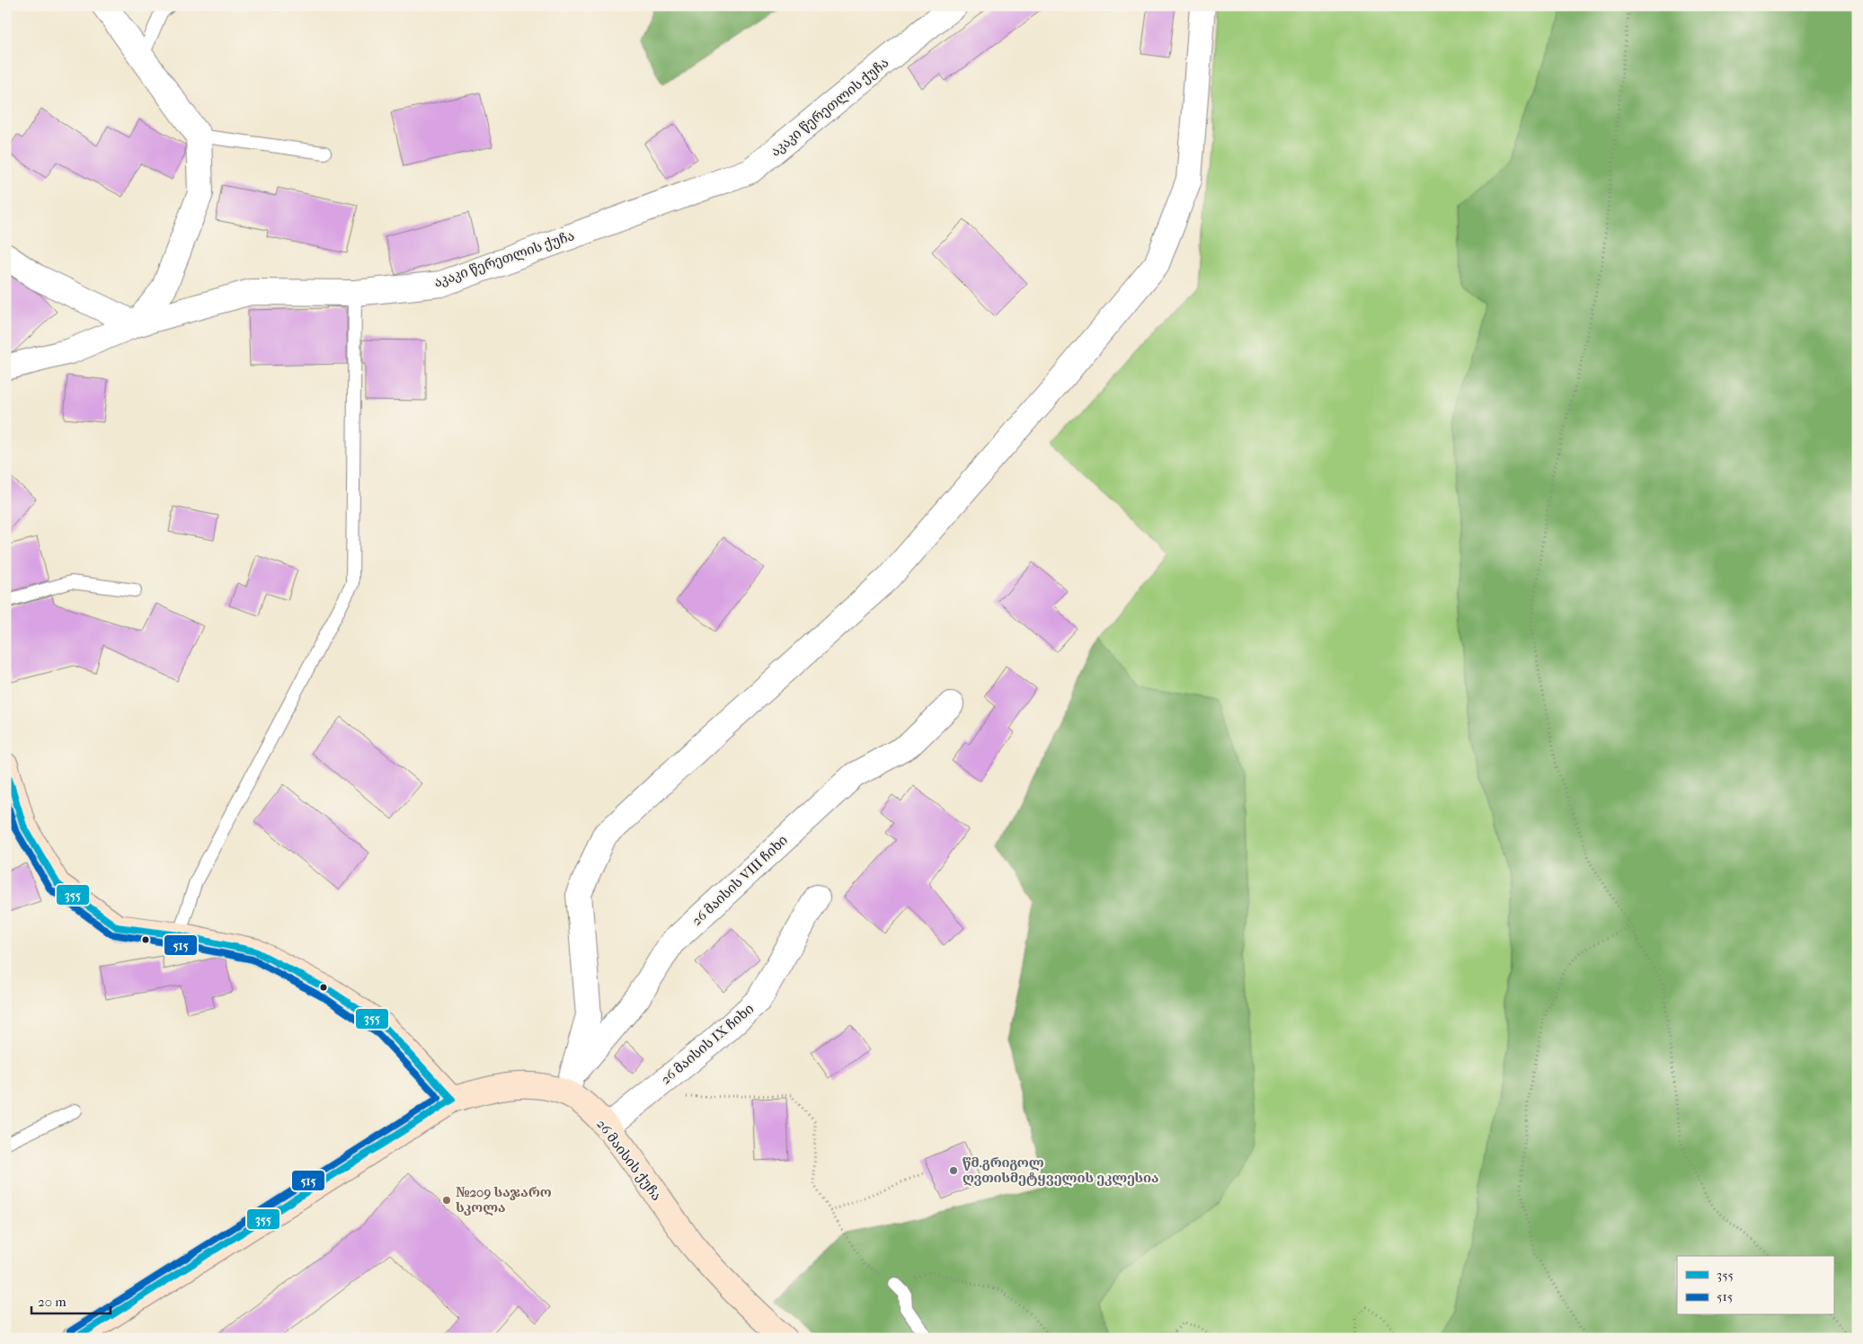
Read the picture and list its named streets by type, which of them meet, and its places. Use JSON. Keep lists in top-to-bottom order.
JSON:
{
  "streets": {
    "main road": ["26 მაისის ქუჩა"],
    "street": ["აკაკი წერეთლის ქუჩა", "26 მაისის VIII ჩიხი", "26 მაისის IX ჩიხი"]
  },
  "crossings": [
    ["26 მაისის VIII ჩიხი", "26 მაისის ქუჩა"],
    ["26 მაისის IX ჩიხი", "26 მაისის ქუჩა"]
  ],
  "places": ["წმ.გრიგოლ ღვთისმეტყველის ეკლესია", "№209 საჯარო სკოლა"],
  "lines": ["transit line 355", "transit line 515"],
  "legend": ["355", "515"],
  "scale_bar": "20 m"
}
